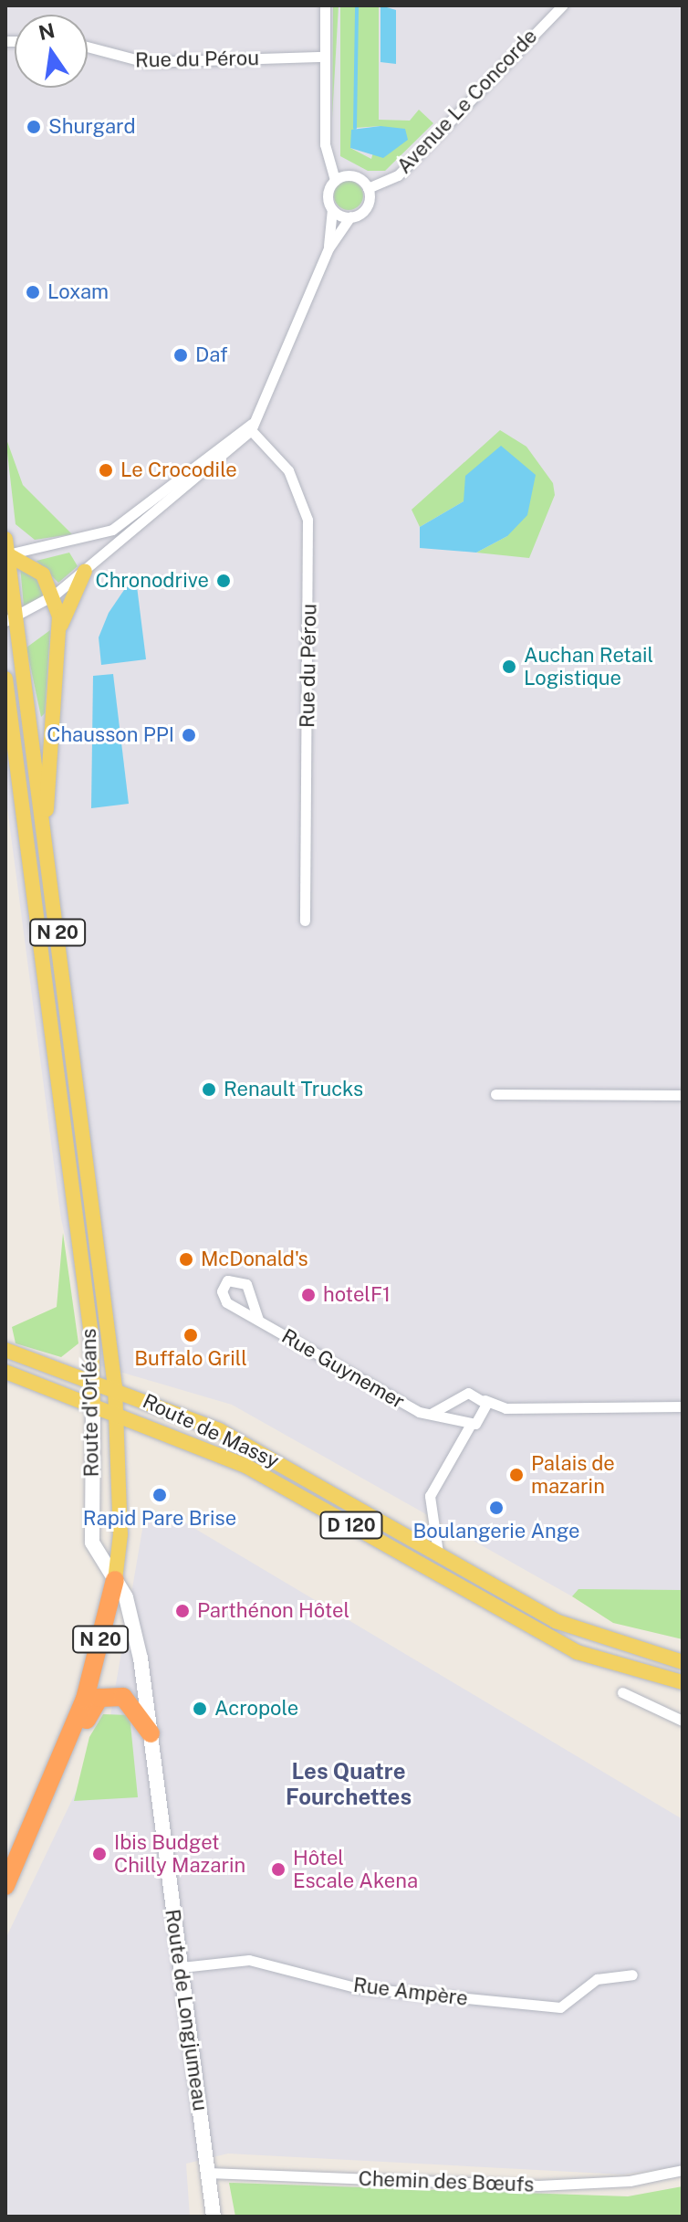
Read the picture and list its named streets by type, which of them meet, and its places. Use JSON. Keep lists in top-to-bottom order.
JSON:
{
  "streets": {
    "highway": ["N 20"],
    "main road": [
      "Route d'Orléans",
      "Route de Massy",
      "D 120",
      "Route de Longjumeau"
    ],
    "street": [
      "Rue du Pérou",
      "Avenue Le Concorde",
      "Rue Guynemer",
      "Rue Ampère",
      "Chemin des Bœufs"
    ]
  },
  "crossings": [
    ["N 20", "Route d'Orléans"],
    ["N 20", "Route de Longjumeau"],
    ["Route d'Orléans", "Route de Massy"],
    ["Route d'Orléans", "Route de Longjumeau"],
    ["Route de Massy", "Route de Longjumeau"],
    ["Rue Ampère", "Route de Longjumeau"],
    ["Route de Longjumeau", "Chemin des Bœufs"]
  ],
  "districts": ["Les Quatre Fourchettes"],
  "places": [
    "Shurgard",
    "Loxam",
    "Daf",
    "Le Crocodile",
    "Chronodrive",
    "Auchan Retail Logistique",
    "Chausson PPI",
    "Renault Trucks",
    "McDonald's",
    "hotelF1",
    "Buffalo Grill",
    "Palais de mazarin",
    "Rapid Pare Brise",
    "Boulangerie Ange",
    "Parthénon Hôtel",
    "Acropole",
    "Ibis Budget Chilly Mazarin",
    "Hôtel Escale Akena"
  ],
  "north": "top"
}
